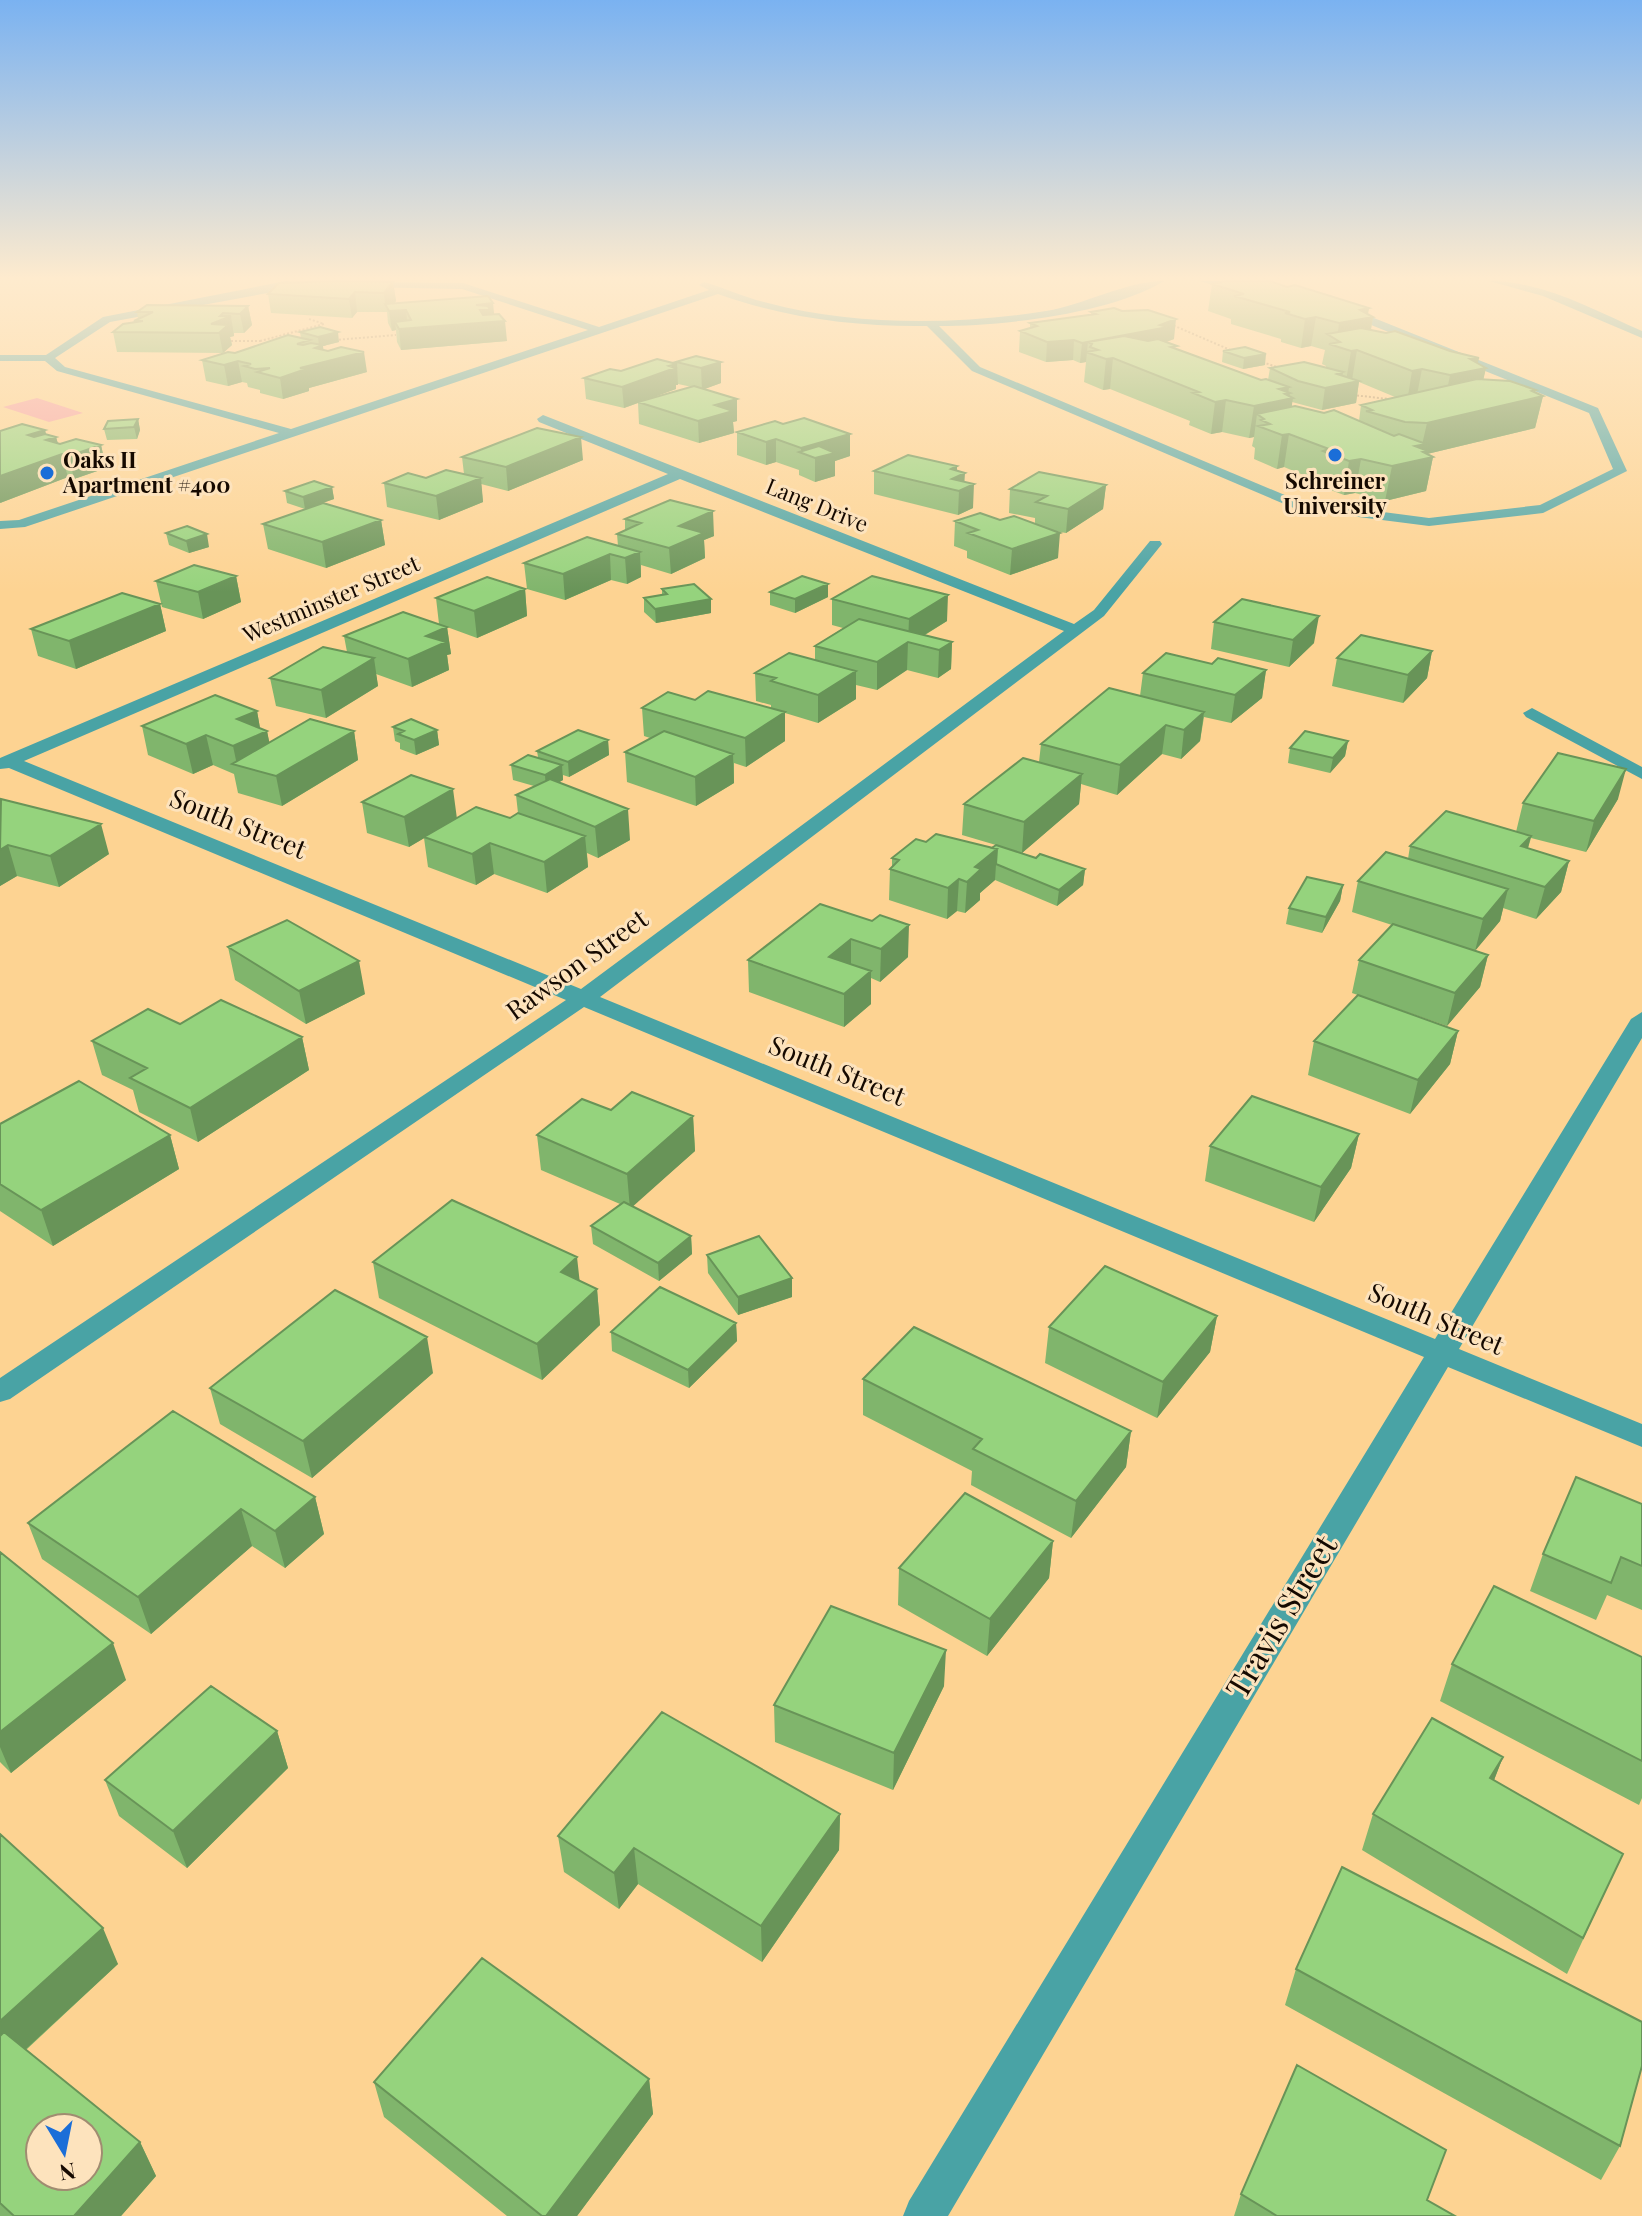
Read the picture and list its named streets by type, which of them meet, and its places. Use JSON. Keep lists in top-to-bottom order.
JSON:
{
  "streets": {
    "street": [
      "Lang Drive",
      "Westminster Street",
      "South Street",
      "Rawson Street",
      "Travis Street"
    ]
  },
  "crossings": [
    ["Lang Drive", "Westminster Street"],
    ["Lang Drive", "Rawson Street"],
    ["Westminster Street", "South Street"],
    ["South Street", "Rawson Street"],
    ["South Street", "Travis Street"]
  ],
  "places": ["Schreiner University", "Oaks II Apartment #400"],
  "north": "bottom"
}
